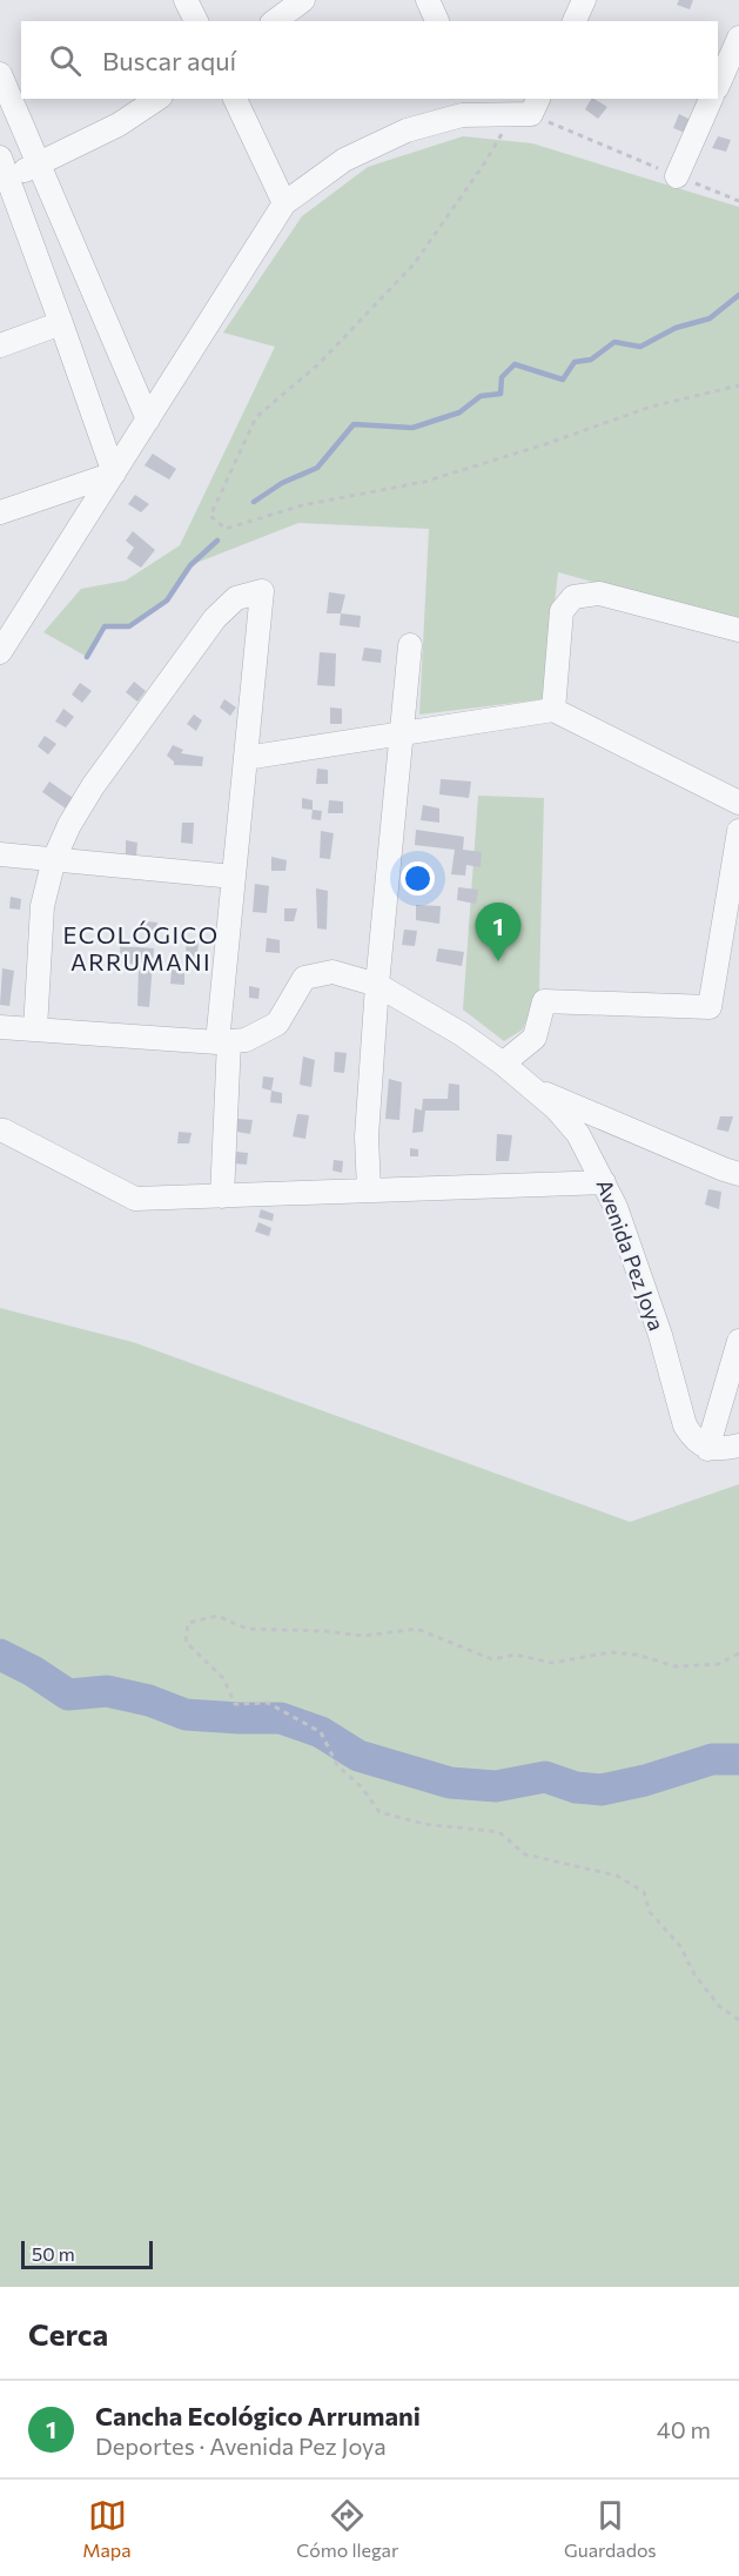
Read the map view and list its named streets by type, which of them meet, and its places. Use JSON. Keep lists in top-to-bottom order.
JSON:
{
  "streets": {
    "street": ["Avenida Pez Joya"]
  },
  "districts": ["ECOLÓGICO ARRUMANI"],
  "scale_bar": "50 m",
  "page": {
    "search": "Buscar aquí",
    "pins": "1",
    "scale": "50 m",
    "heading": "Cerca",
    "list": [
      {
        "mark": "1",
        "name": "Cancha Ecológico Arrumani",
        "note": "Deportes · Avenida Pez Joya",
        "value": "40 m"
      }
    ],
    "nav": ["Mapa", "Cómo llegar", "Guardados"]
  }
}
